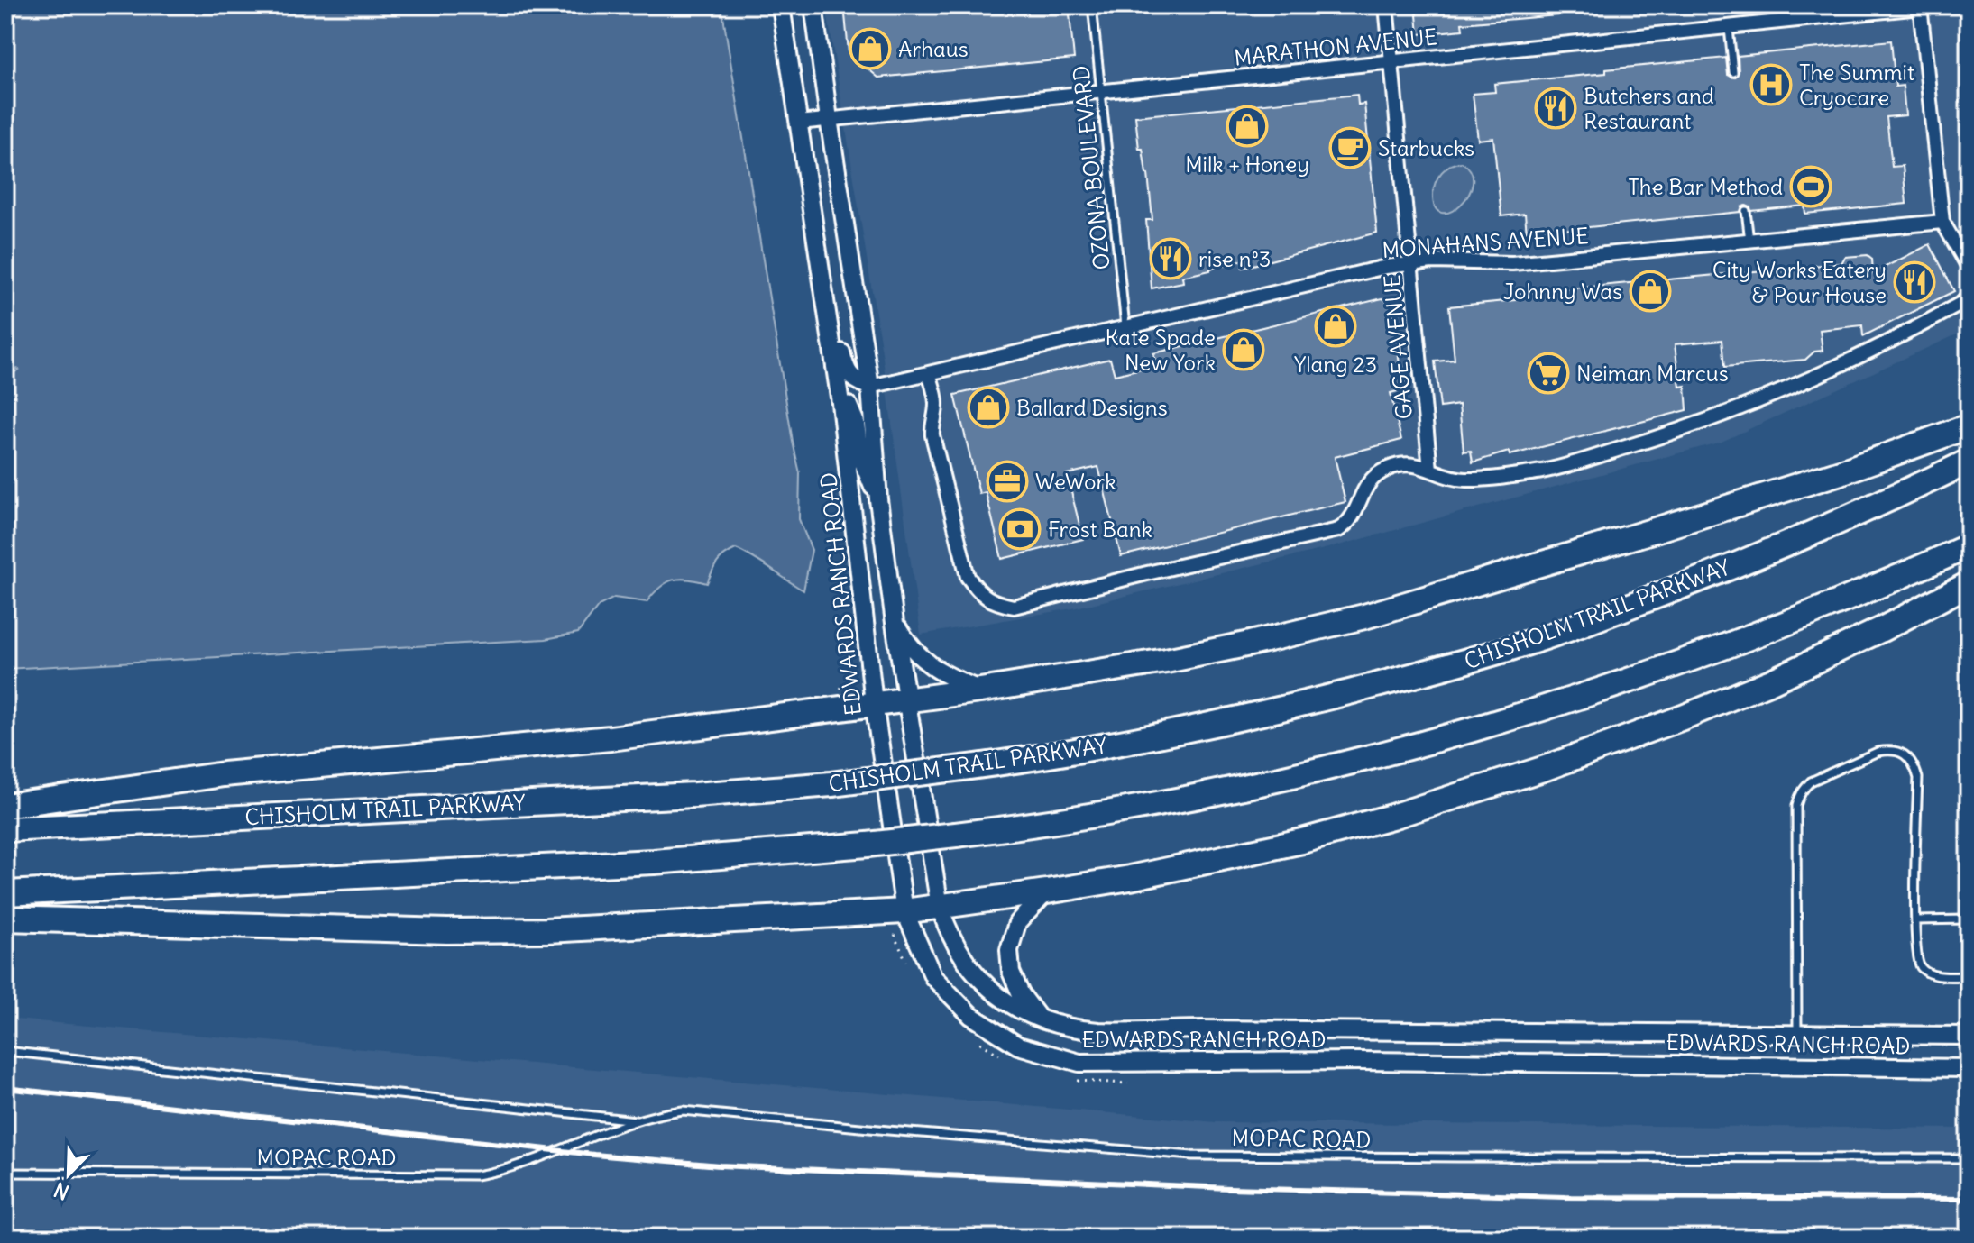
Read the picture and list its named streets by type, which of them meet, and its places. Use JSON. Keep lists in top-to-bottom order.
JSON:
{
  "streets": {
    "highway": ["CHISHOLM TRAIL PARKWAY"],
    "street": [
      "MARATHON AVENUE",
      "MONAHANS AVENUE",
      "GAGE AVENUE",
      "EDWARDS RANCH ROAD"
    ],
    "lane": ["OZONA BOULEVARD", "MOPAC ROAD"]
  },
  "crossings": [
    ["MARATHON AVENUE", "OZONA BOULEVARD"],
    ["MARATHON AVENUE", "GAGE AVENUE"],
    ["MARATHON AVENUE", "EDWARDS RANCH ROAD"],
    ["OZONA BOULEVARD", "MONAHANS AVENUE"],
    ["MONAHANS AVENUE", "GAGE AVENUE"],
    ["MONAHANS AVENUE", "EDWARDS RANCH ROAD"]
  ],
  "places": {
    "shop": [
      "Arhaus",
      "Milk + Honey",
      "Johnny Was",
      "Ylang 23",
      "Kate Spade New York",
      "Ballard Designs"
    ],
    "hospital": ["The Summit Cryocare"],
    "restaurant": ["Butchers and Restaurant", "rise n°3", "City Works Eatery & Pour House"],
    "cafe": ["Starbucks"],
    "sports": ["The Bar Method"],
    "supermarket": ["Neiman Marcus"],
    "office": ["WeWork"],
    "bank": ["Frost Bank"]
  },
  "north": "bottom left"
}
